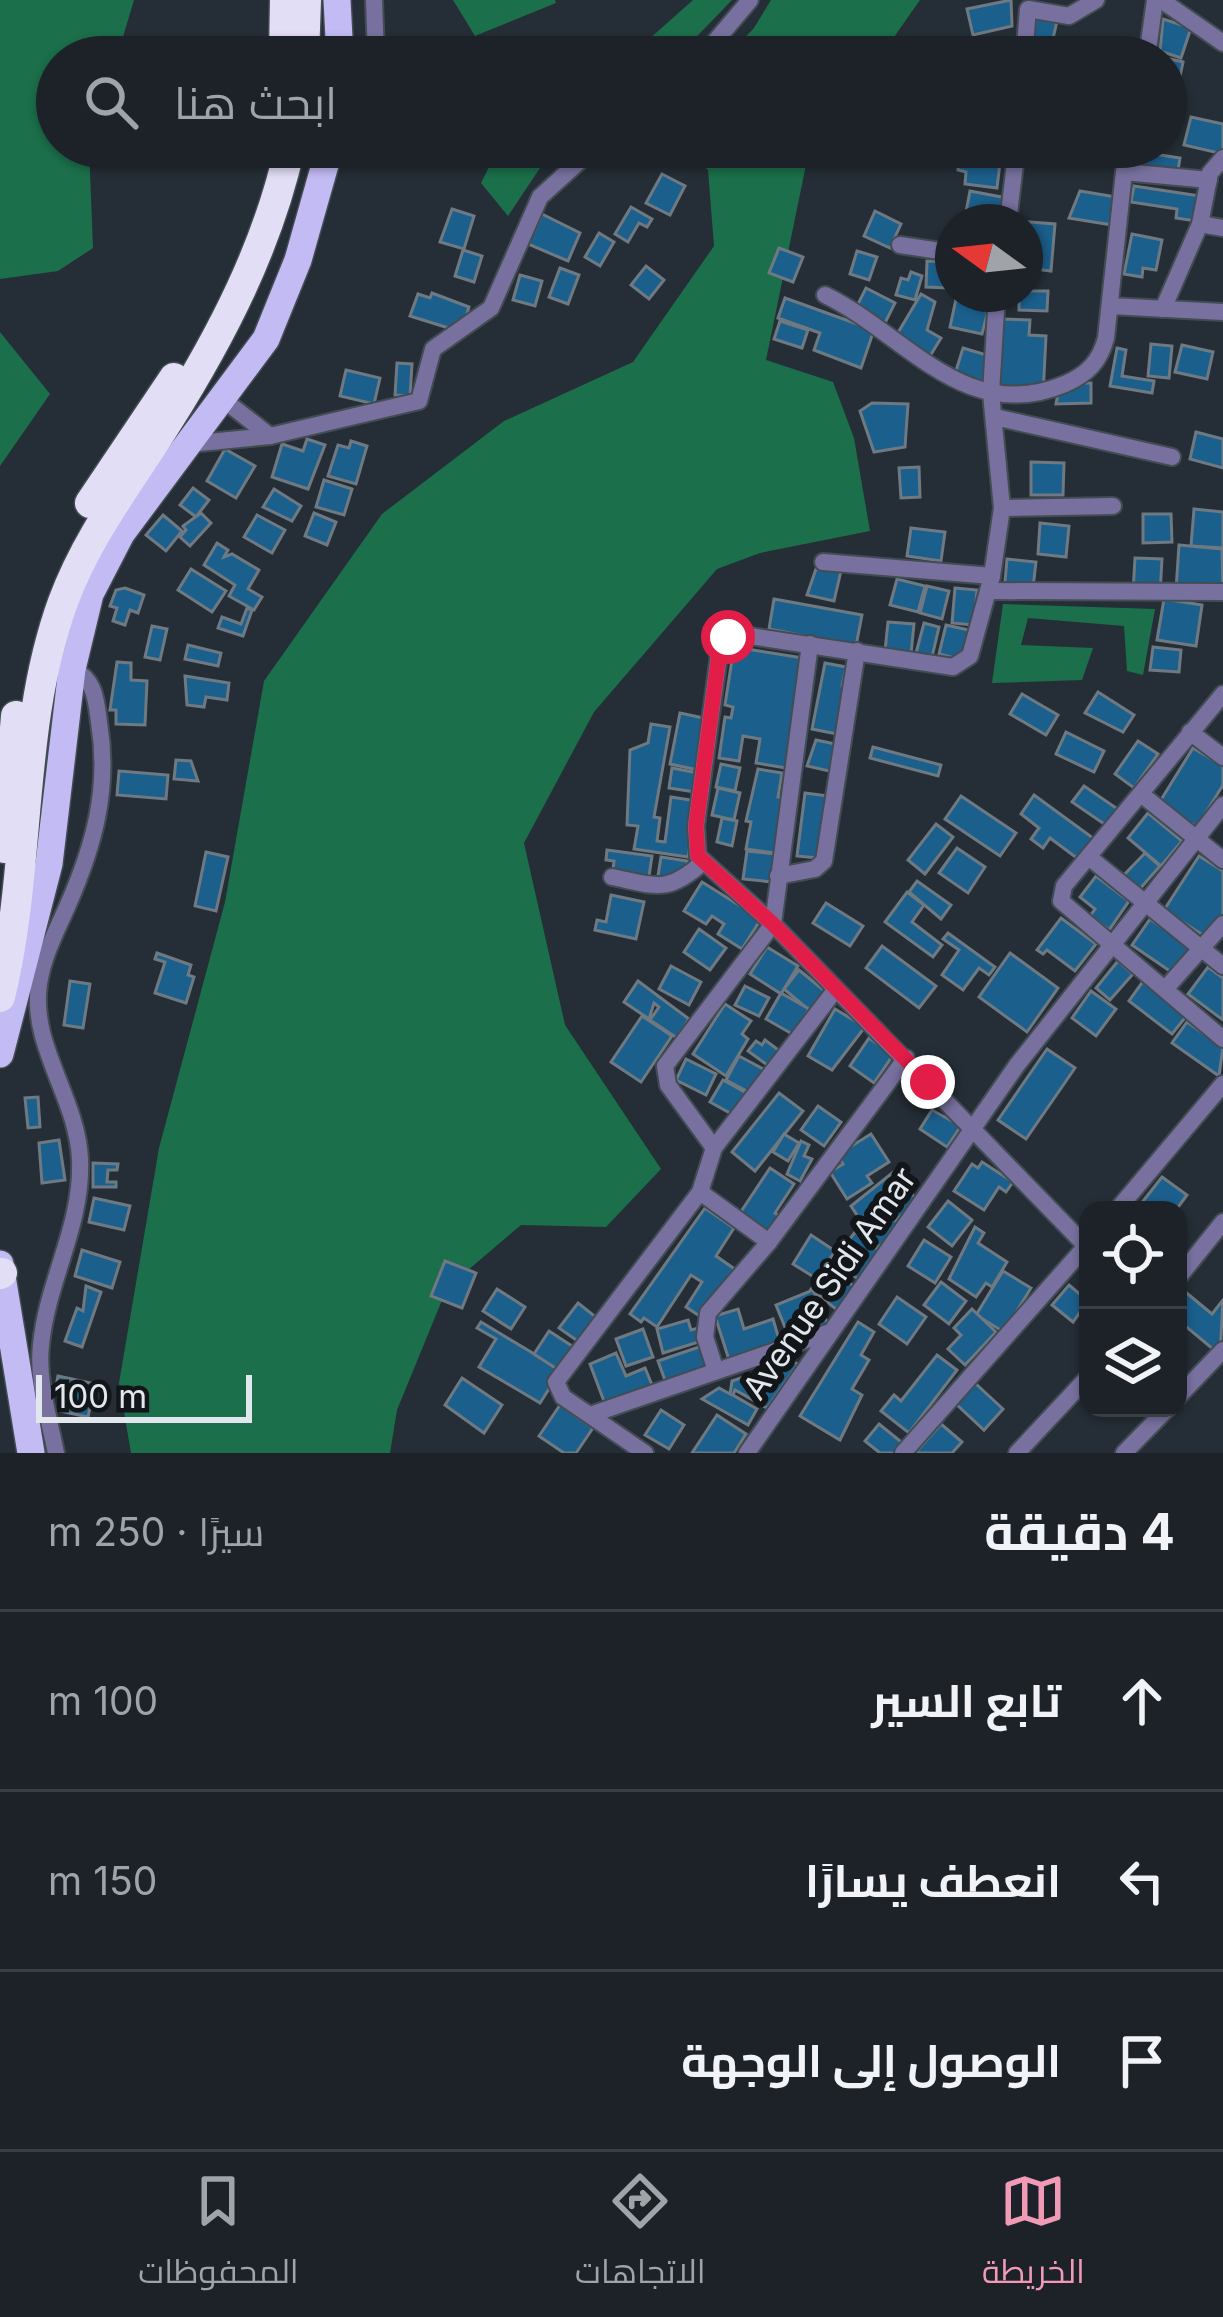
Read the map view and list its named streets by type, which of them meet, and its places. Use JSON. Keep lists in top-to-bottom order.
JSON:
{
  "streets": {
    "street": ["Avenue Sidi Amar"]
  },
  "scale_bar": "100 m",
  "north": "left",
  "page": {
    "search": "ابحث هنا",
    "scale": "100 m",
    "heading": ["4 دقيقة", "سيرًا · 250 m"],
    "list": [
      ["تابع السير", "100 m"],
      ["انعطف يسارًا", "150 m"],
      "الوصول إلى الوجهة"
    ],
    "nav": ["الخريطة", "الاتجاهات", "المحفوظات"]
  }
}
